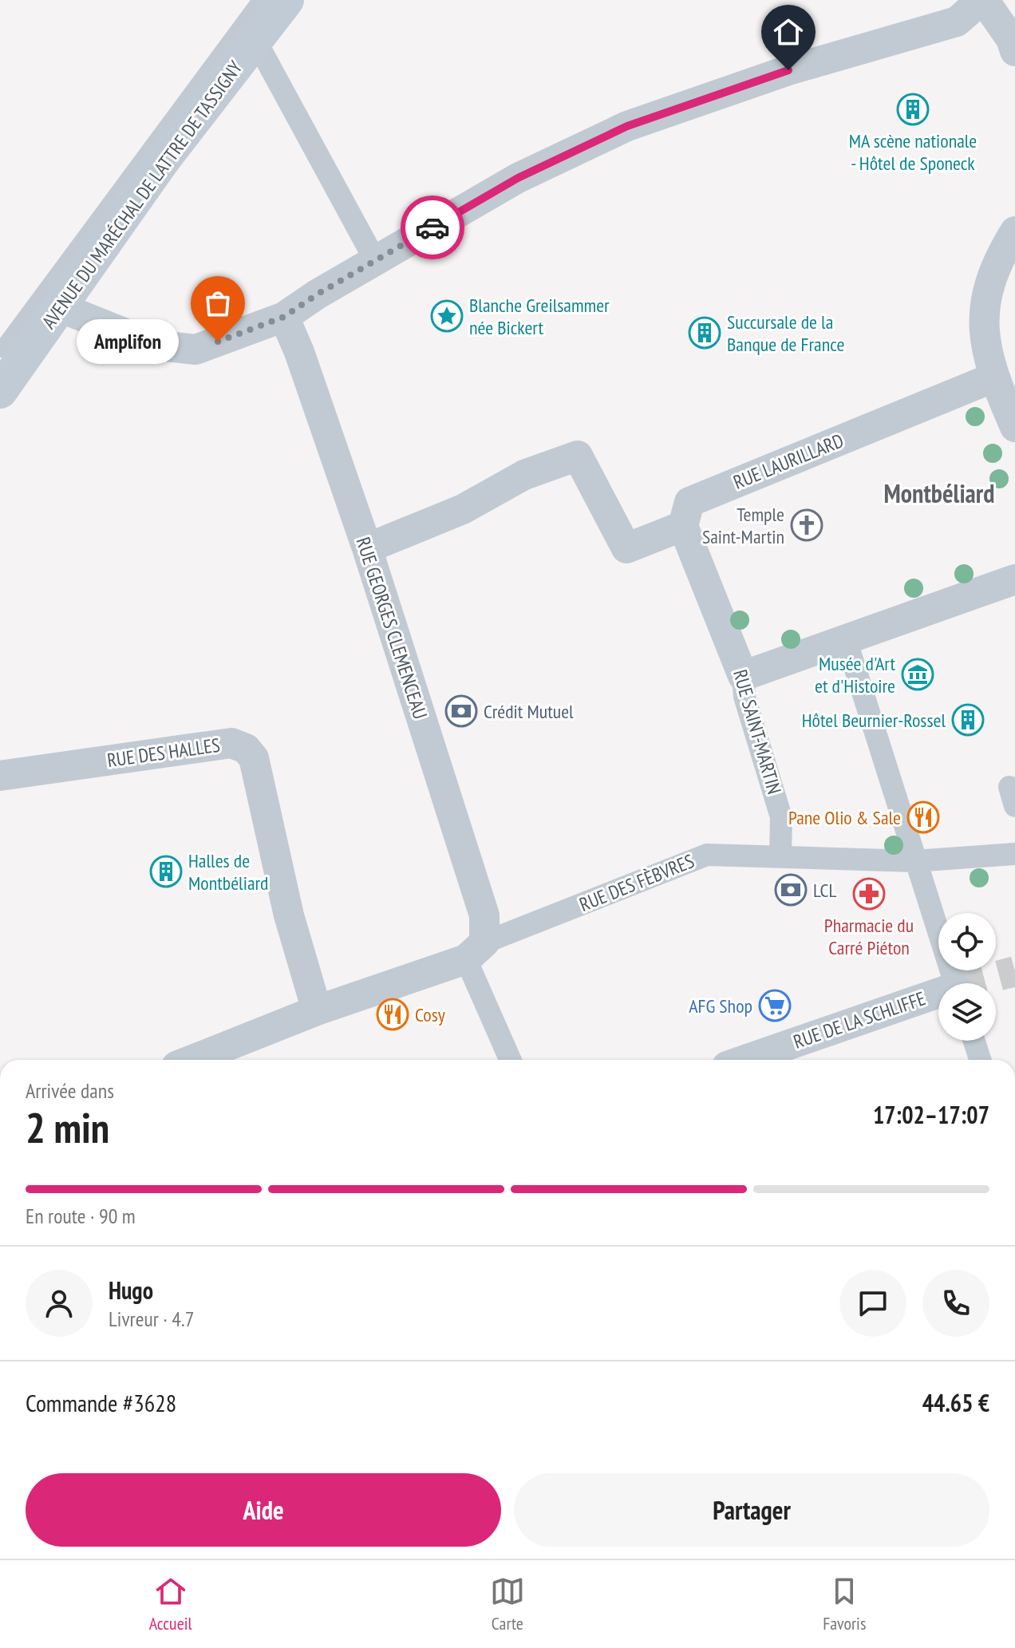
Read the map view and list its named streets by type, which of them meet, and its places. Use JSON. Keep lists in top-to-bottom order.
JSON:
{
  "streets": {
    "main road": ["AVENUE DU MARÉCHAL DE LATTRE DE TASSIGNY"],
    "street": [
      "RUE LAURILLARD",
      "RUE GEORGES CLEMENCEAU",
      "RUE SAINT-MARTIN",
      "RUE DES HALLES",
      "RUE DES FÈBVRES",
      "RUE DE LA SCHLIFFE"
    ]
  },
  "crossings": [
    ["RUE LAURILLARD", "RUE SAINT-MARTIN"],
    ["RUE GEORGES CLEMENCEAU", "RUE DES FÈBVRES"],
    ["RUE SAINT-MARTIN", "RUE DES FÈBVRES"],
    ["RUE DES HALLES", "RUE DES FÈBVRES"]
  ],
  "districts": ["Montbéliard"],
  "places": {
    "building": [
      "MA scène nationale - Hôtel de Sponeck",
      "Succursale de la Banque de France",
      "Hôtel Beurnier-Rossel",
      "Halles de Montbéliard"
    ],
    "place": ["Blanche Greilsammer née Bickert"],
    "other": ["Amplifon"],
    "church": ["Temple Saint-Martin"],
    "museum": ["Musée d'Art et d'Histoire"],
    "bank": ["Crédit Mutuel", "LCL"],
    "restaurant": ["Pane Olio & Sale", "Cosy"],
    "pharmacy": ["Pharmacie du Carré Piéton"],
    "supermarket": ["AFG Shop"]
  },
  "page": {
    "bubble": "Amplifon",
    "heading": ["2 min", "Arrivée dans", "17:02–17:07"],
    "panel": [
      "Hugo",
      "Livreur · 4.7",
      "Commande #3628",
      "44.65 €"
    ],
    "bar": "En route · 90 m",
    "buttons": ["Aide", "Partager"],
    "tabs": ["Accueil", "Carte", "Favoris"]
  }
}
